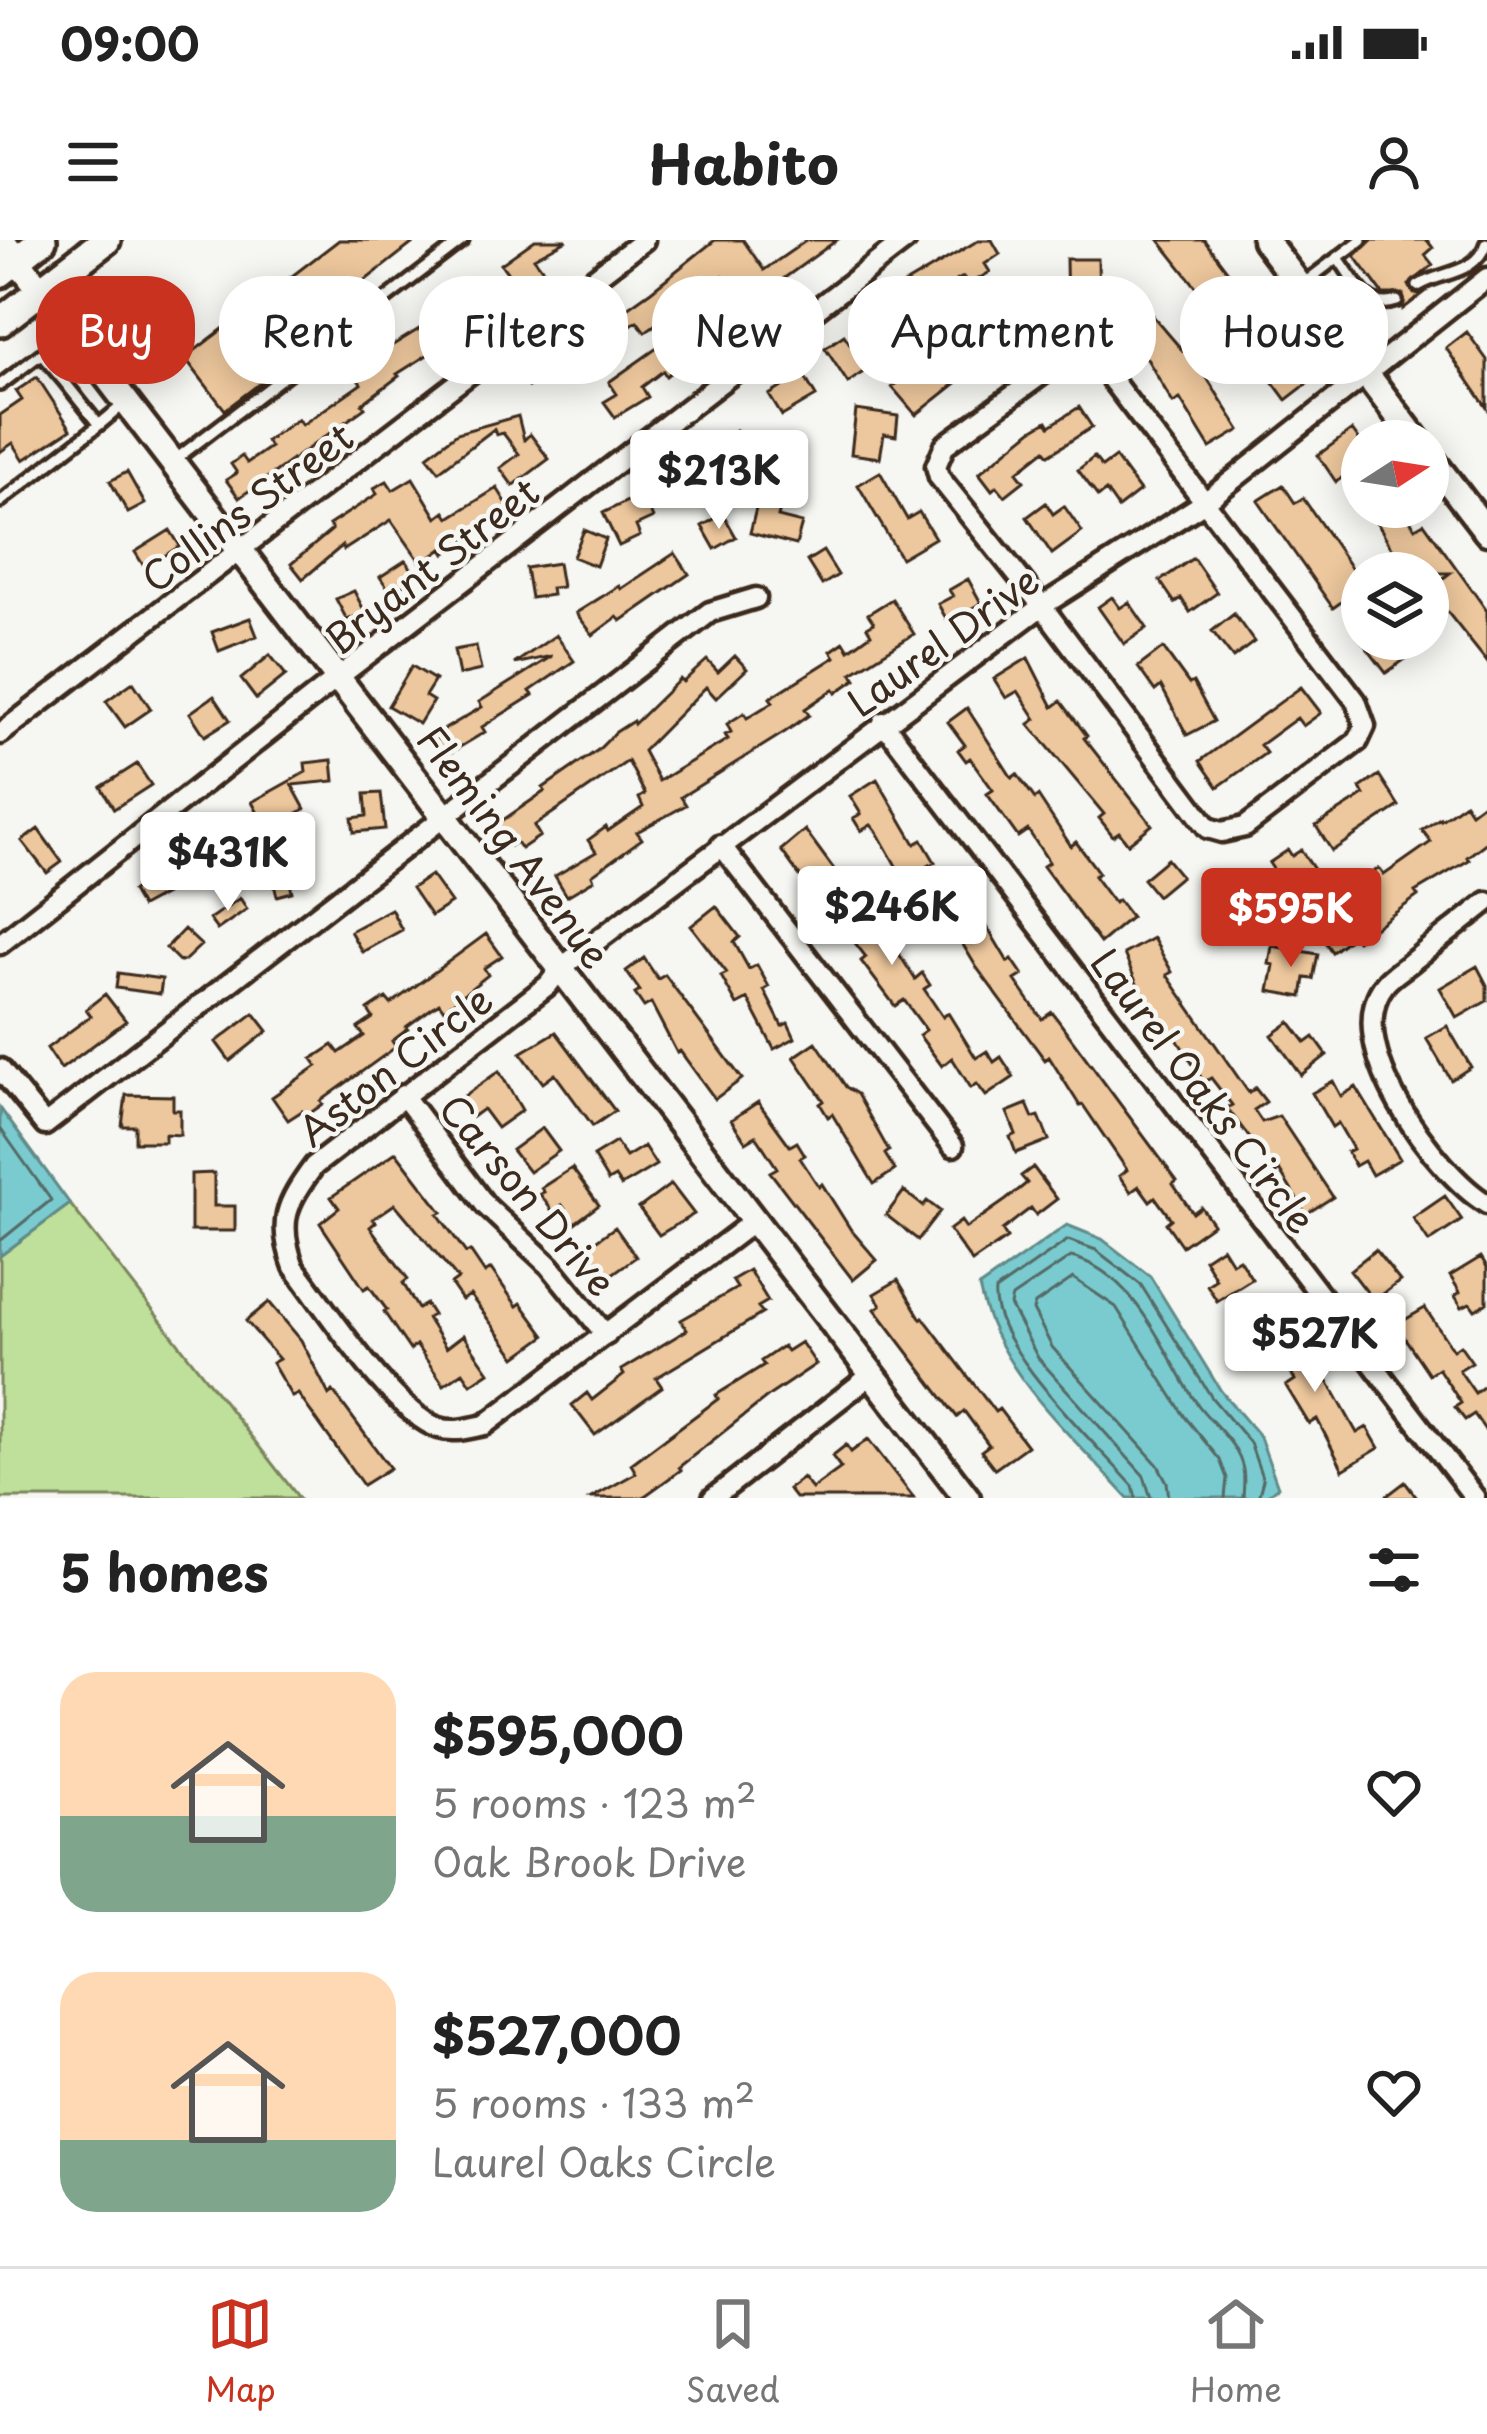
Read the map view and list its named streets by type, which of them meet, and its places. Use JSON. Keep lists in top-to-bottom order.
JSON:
{
  "streets": {
    "street": [
      "Collins Street",
      "Bryant Street",
      "Laurel Drive",
      "Fleming Avenue",
      "Aston Circle",
      "Laurel Oaks Circle",
      "Carson Drive"
    ]
  },
  "crossings": [
    ["Collins Street", "Fleming Avenue"],
    ["Bryant Street", "Fleming Avenue"],
    ["Laurel Drive", "Fleming Avenue"],
    ["Laurel Drive", "Aston Circle"],
    ["Laurel Drive", "Laurel Oaks Circle"],
    ["Fleming Avenue", "Aston Circle"],
    ["Aston Circle", "Carson Drive"]
  ],
  "north": "right",
  "page": {
    "status": "09:00",
    "header": "Habito",
    "chip": [
      "Buy",
      "Rent",
      "Filters",
      "New",
      "Apartment",
      "House"
    ],
    "price": [
      "$213K",
      "$431K",
      "$246K",
      "$595K",
      "$527K"
    ],
    "heading": "5 homes",
    "list": [
      {
        "name": "$595,000",
        "note": "5 rooms · 123 m² · Oak Brook Drive"
      },
      {
        "name": "$527,000",
        "note": "5 rooms · 133 m² · Laurel Oaks Circle"
      }
    ],
    "tabs": ["Map", "Saved", "Home"]
  }
}
